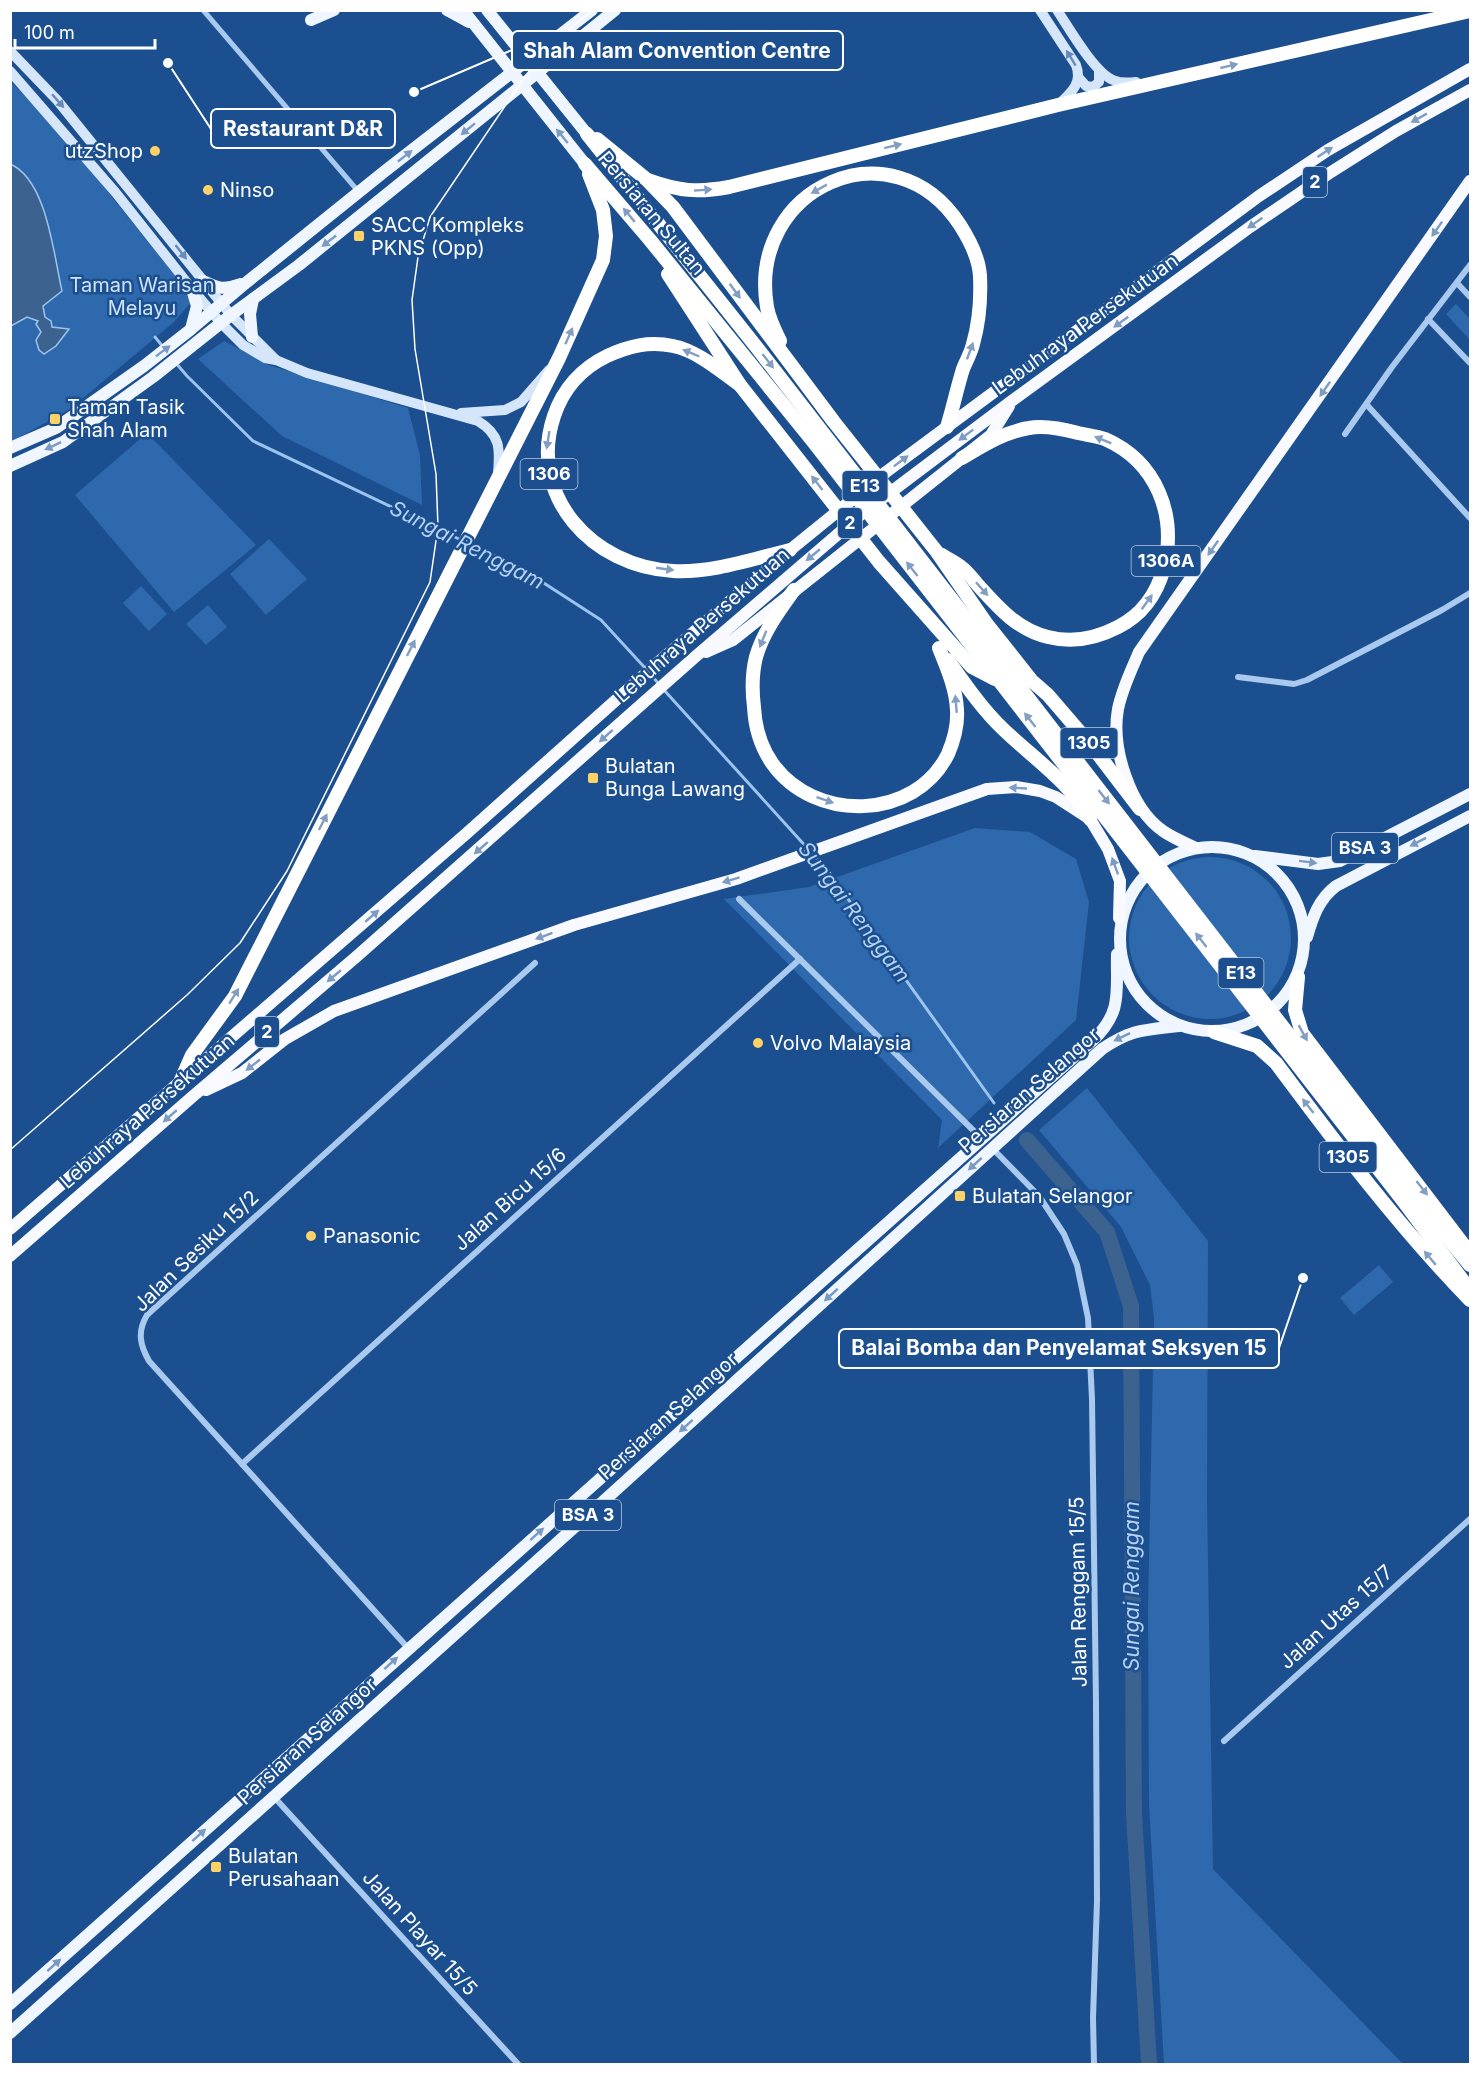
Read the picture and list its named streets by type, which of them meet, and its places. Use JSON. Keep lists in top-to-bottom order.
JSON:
{
  "streets": {
    "highway": [
      "2",
      "Persiaran Sultan",
      "Lebuhraya Persekutuan",
      "1306",
      "E13",
      "1306A",
      "1305"
    ],
    "main road": ["BSA 3", "Persiaran Selangor"],
    "street": [
      "Jalan Bicu 15/6",
      "Jalan Sesiku 15/2",
      "Jalan Renggam 15/5",
      "Jalan Utas 15/7",
      "Jalan Playar 15/5"
    ]
  },
  "crossings": [
    ["Persiaran Sultan", "E13"],
    ["Lebuhraya Persekutuan", "1306"],
    ["1305", "BSA 3"],
    ["1305", "Persiaran Selangor"],
    ["BSA 3", "Persiaran Selangor"],
    ["Persiaran Selangor", "Jalan Sesiku 15/2"],
    ["Persiaran Selangor", "Jalan Renggam 15/5"],
    ["Persiaran Selangor", "Jalan Playar 15/5"],
    ["Jalan Bicu 15/6", "Jalan Sesiku 15/2"]
  ],
  "water": ["Sungai Renggam"],
  "parks": ["Taman Warisan Melayu"],
  "places": {
    "other": [
      "Restaurant D&R",
      "Shah Alam Convention Centre",
      "utzShop",
      "Ninso",
      "Volvo Malaysia",
      "Panasonic",
      "Balai Bomba dan Penyelamat Seksyen 15"
    ],
    "transit": [
      "SACC Kompleks PKNS (Opp)",
      "Taman Tasik Shah Alam",
      "Bulatan Bunga Lawang",
      "Bulatan Selangor",
      "Bulatan Perusahaan"
    ]
  },
  "scale_bar": "100 m"
}
